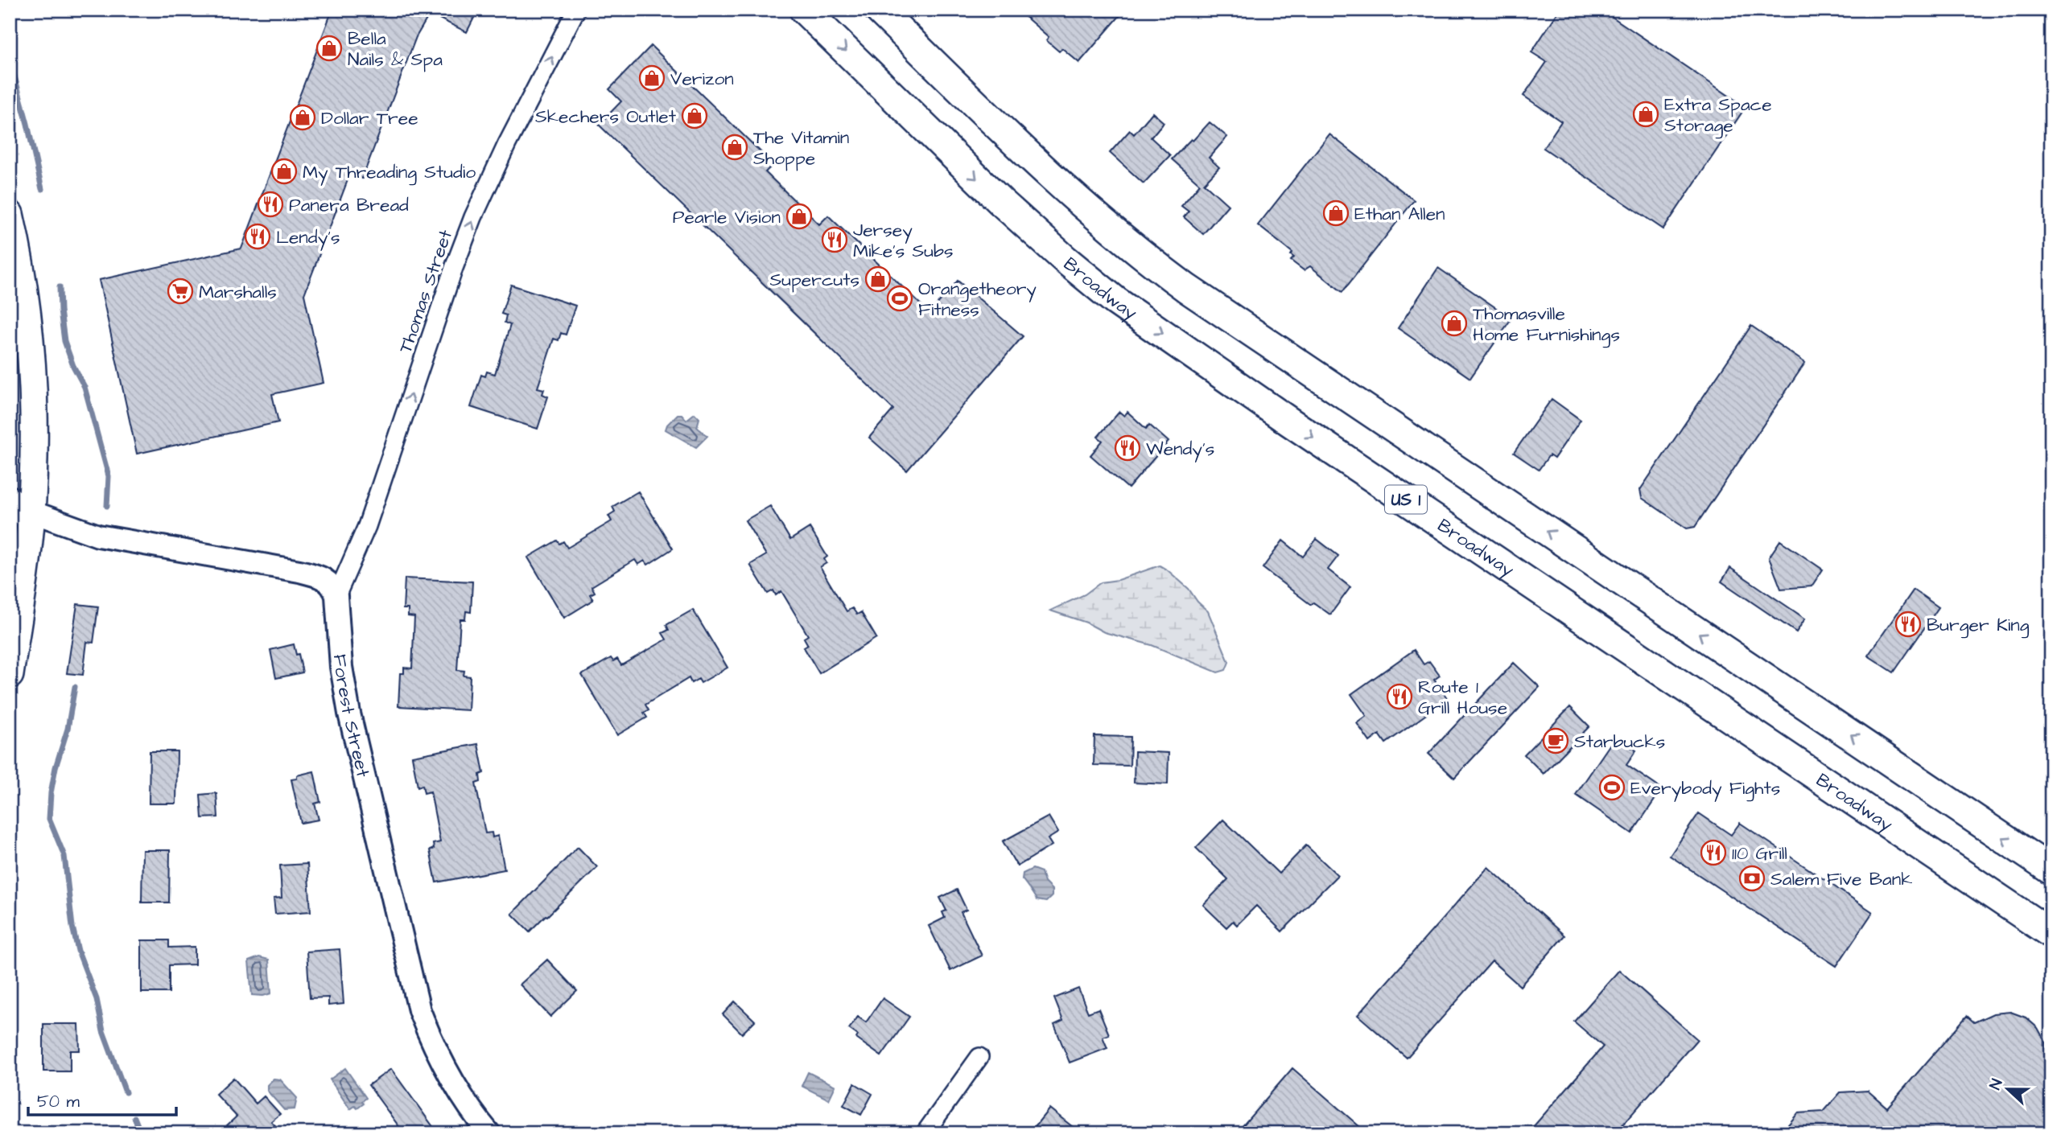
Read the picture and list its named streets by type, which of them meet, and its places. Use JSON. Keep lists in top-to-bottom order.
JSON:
{
  "streets": {
    "highway": ["Broadway", "US 1"],
    "street": ["Thomas Street", "Forest Street"]
  },
  "crossings": [
    ["Thomas Street", "Forest Street"]
  ],
  "one_way": ["Thomas Street"],
  "places": {
    "shop": [
      "Bella Nails & Spa",
      "Verizon",
      "Extra Space Storage",
      "Skechers Outlet",
      "Dollar Tree",
      "The Vitamin Shoppe",
      "My Threading Studio",
      "Ethan Allen",
      "Pearle Vision",
      "Supercuts",
      "Thomasville Home Furnishings"
    ],
    "restaurant": [
      "Panera Bread",
      "Lendy's",
      "Jersey Mike's Subs",
      "Wendy's",
      "Burger King",
      "Route 1 Grill House",
      "110 Grill"
    ],
    "supermarket": ["Marshalls"],
    "sports": ["Orangetheory Fitness", "Everybody Fights"],
    "cafe": ["Starbucks"],
    "bank": ["Salem Five Bank"]
  },
  "scale_bar": "50 m",
  "north": "left"
}
